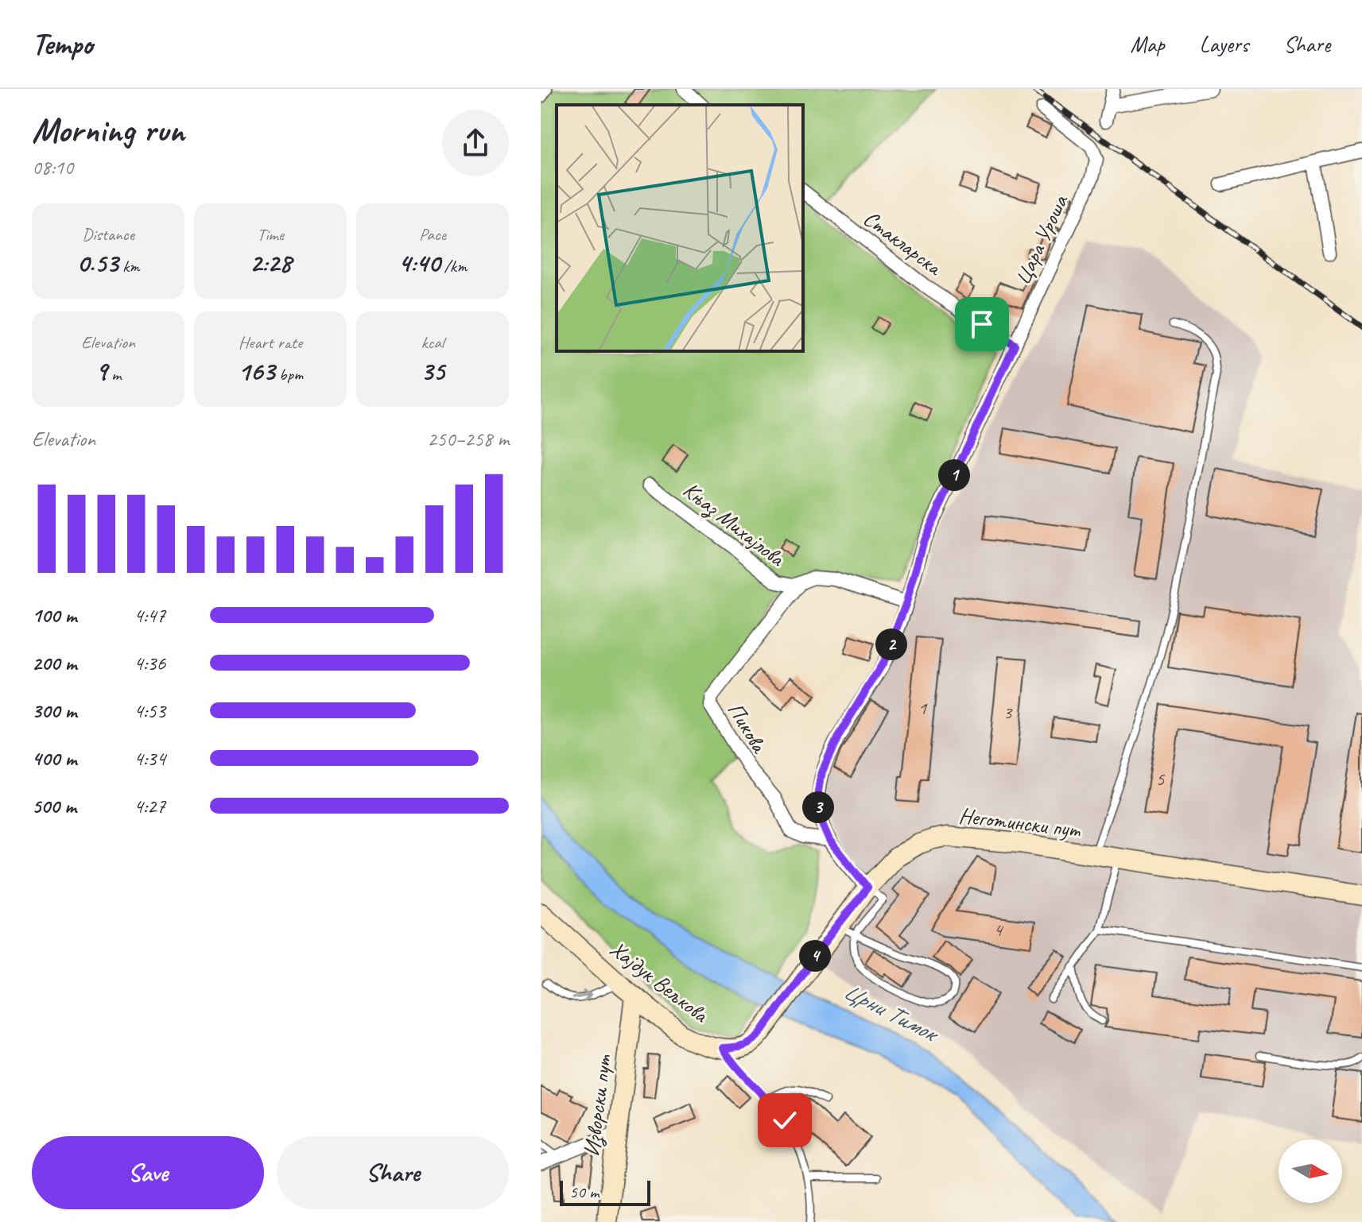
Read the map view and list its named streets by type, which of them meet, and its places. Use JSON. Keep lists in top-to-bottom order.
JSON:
{
  "streets": {
    "street": [
      "Цара Уроша",
      "Стакларска",
      "Књаз Михајлова",
      "Пикова",
      "Неготински пут",
      "Хајдук Вељкова",
      "Изворски пут"
    ]
  },
  "crossings": [
    ["Цара Уроша", "Стакларска"],
    ["Цара Уроша", "Књаз Михајлова"],
    ["Цара Уроша", "Пикова"],
    ["Цара Уроша", "Неготински пут"],
    ["Књаз Михајлова", "Пикова"],
    ["Неготински пут", "Хајдук Вељкова"],
    ["Хајдук Вељкова", "Изворски пут"]
  ],
  "water": ["Црни Тимок"],
  "house_numbers": [
    "1",
    "3",
    "5",
    "4"
  ],
  "scale_bar": "50 m",
  "north": "right",
  "page": {
    "header": "Tempo",
    "nav": ["Map", "Layers", "Share"],
    "heading": ["Morning run", "08:10"],
    "stats": [
      ["Distance", "0.53 km"],
      ["Time", "2:28"],
      ["Pace", "4:40 /km"],
      ["Elevation", "9 m"],
      ["Heart rate", "163 bpm"],
      ["kcal", "35"]
    ],
    "chart": ["Elevation", "250–258 m"],
    "pins": [
      "1",
      "2",
      "3",
      "4"
    ],
    "list": [
      {
        "name": "100 m",
        "note": "4:47"
      },
      {
        "name": "200 m",
        "note": "4:36"
      },
      {
        "name": "300 m",
        "note": "4:53"
      },
      {
        "name": "400 m",
        "note": "4:34"
      },
      {
        "name": "500 m",
        "note": "4:27"
      }
    ],
    "buttons": ["Save", "Share"],
    "scale": "50 m"
  }
}
